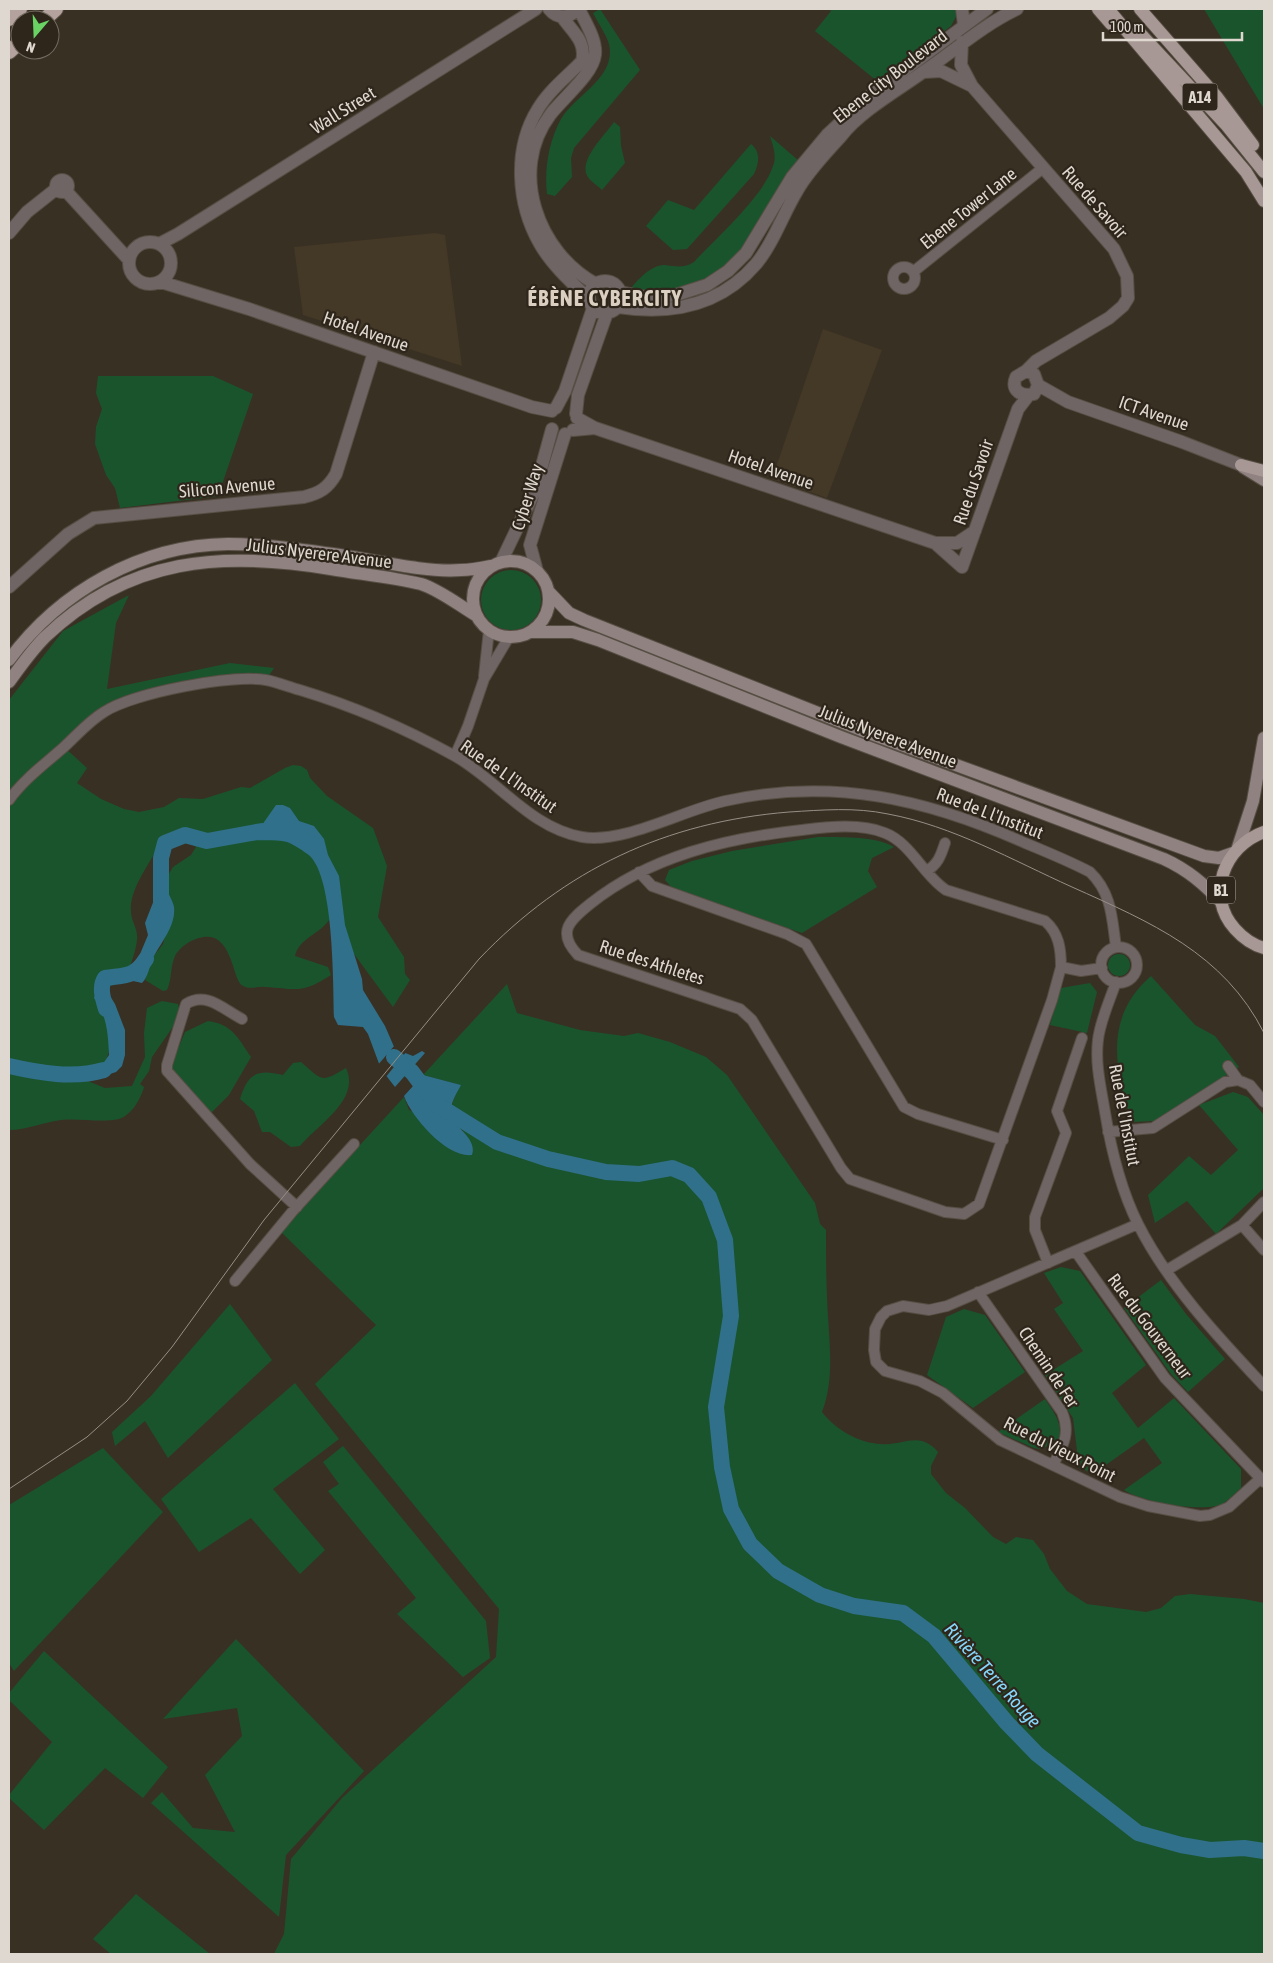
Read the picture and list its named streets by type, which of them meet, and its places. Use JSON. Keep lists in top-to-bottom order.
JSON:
{
  "streets": {
    "main road": ["A14", "Julius Nyerere Avenue", "B1"],
    "street": [
      "Ebene City Boulevard",
      "Wall Street",
      "Rue de Savoir",
      "Ebene Tower Lane",
      "Hotel Avenue",
      "ICT Avenue",
      "Rue du Savoir",
      "Silicon Avenue",
      "Cyber Way",
      "Rue de L l'Institut",
      "Rue des Athletes",
      "Rue de l'Institut",
      "Rue du Gouverneur",
      "Chemin de Fer",
      "Rue du Vieux Point"
    ]
  },
  "crossings": [
    ["Ebene City Boulevard", "Wall Street"],
    ["Ebene City Boulevard", "Rue de Savoir"],
    ["Ebene City Boulevard", "Cyber Way"],
    ["Wall Street", "Hotel Avenue"],
    ["Rue de Savoir", "Ebene Tower Lane"],
    ["Rue de Savoir", "ICT Avenue"],
    ["Rue de Savoir", "Rue du Savoir"],
    ["Hotel Avenue", "Rue du Savoir"],
    ["Hotel Avenue", "Silicon Avenue"],
    ["Hotel Avenue", "Cyber Way"],
    ["ICT Avenue", "Rue du Savoir"],
    ["Cyber Way", "Julius Nyerere Avenue"],
    ["Cyber Way", "B1"],
    ["Julius Nyerere Avenue", "B1"],
    ["Rue de L l'Institut", "Rue de l'Institut"],
    ["Rue de l'Institut", "Rue du Vieux Point"],
    ["Rue du Gouverneur", "Rue du Vieux Point"],
    ["Chemin de Fer", "Rue du Vieux Point"]
  ],
  "districts": ["ÉBÈNE CYBERCITY"],
  "water": ["Rivière Terre Rouge"],
  "scale_bar": "100 m",
  "north": "bottom"
}
